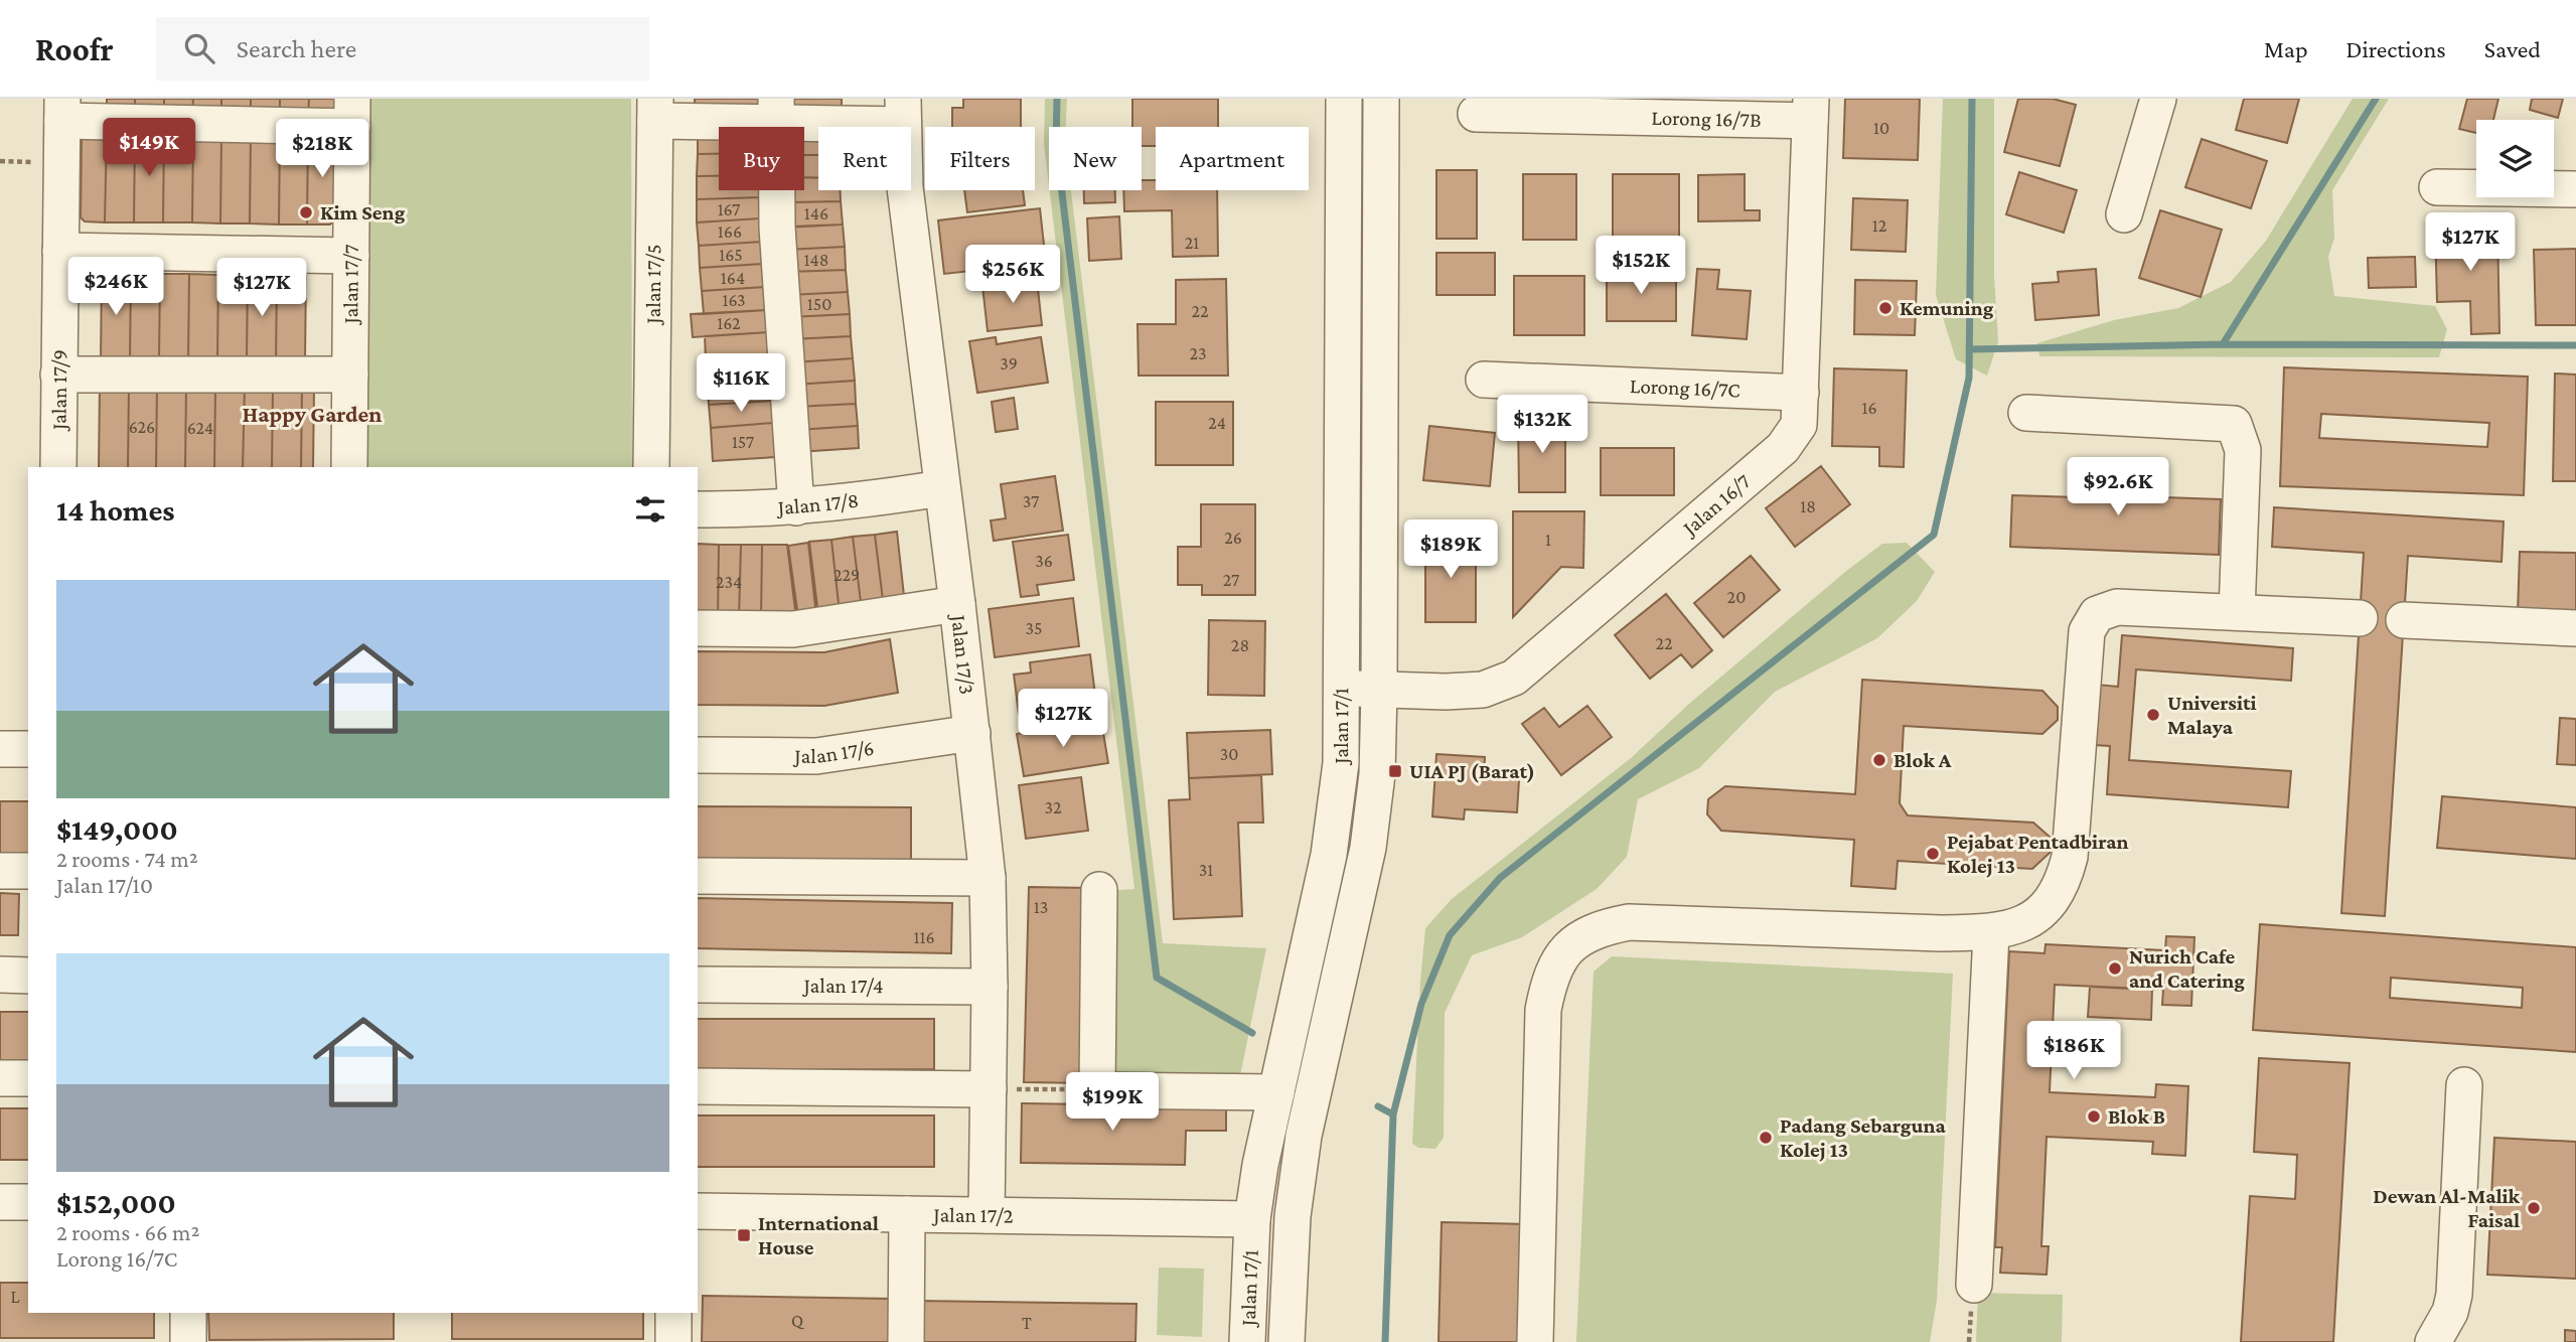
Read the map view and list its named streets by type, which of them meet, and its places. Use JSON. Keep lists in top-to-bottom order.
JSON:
{
  "streets": {
    "street": [
      "Lorong 16/7B",
      "Jalan 17/7",
      "Jalan 17/5",
      "Lorong 16/7C",
      "Jalan 17/9",
      "Jalan 17/8",
      "Jalan 16/7",
      "Jalan 17/3",
      "Jalan 17/1",
      "Jalan 17/6",
      "Jalan 17/4",
      "Jalan 17/2"
    ]
  },
  "crossings": [
    ["Lorong 16/7B", "Jalan 16/7"],
    ["Lorong 16/7C", "Jalan 16/7"],
    ["Jalan 17/8", "Jalan 17/3"],
    ["Jalan 16/7", "Jalan 17/1"],
    ["Jalan 17/3", "Jalan 17/6"],
    ["Jalan 17/3", "Jalan 17/4"],
    ["Jalan 17/3", "Jalan 17/2"],
    ["Jalan 17/1", "Jalan 17/2"]
  ],
  "districts": ["Happy Garden"],
  "places": {
    "other": [
      "Kim Seng",
      "Kemuning",
      "Universiti Malaya",
      "Blok A",
      "Pejabat Pentadbiran Kolej 13",
      "Nurich Cafe and Catering",
      "Blok B",
      "Padang Sebarguna Kolej 13",
      "Dewan Al-Malik Faisal"
    ],
    "transit": ["UIA PJ (Barat)", "International House"]
  },
  "house_numbers": [
    "10",
    "167",
    "146",
    "12",
    "166",
    "21",
    "165",
    "148",
    "164",
    "163",
    "150",
    "22",
    "162",
    "23",
    "39",
    "16",
    "24",
    "626",
    "624",
    "157",
    "37",
    "18",
    "26",
    "1",
    "36",
    "229",
    "27",
    "234",
    "20",
    "35",
    "22",
    "28",
    "30",
    "32",
    "31",
    "13",
    "116",
    "L",
    "Q",
    "T"
  ],
  "page": {
    "header": "Roofr",
    "search": "Search here",
    "nav": ["Map", "Directions", "Saved"],
    "price": [
      "$149K",
      "$218K",
      "$127K",
      "$152K",
      "$256K",
      "$246K",
      "$127K",
      "$116K",
      "$132K",
      "$92.6K",
      "$189K",
      "$127K",
      "$186K",
      "$199K"
    ],
    "chip": [
      "Buy",
      "Rent",
      "Filters",
      "New",
      "Apartment"
    ],
    "heading": "14 homes",
    "list": [
      {
        "name": "$149,000",
        "note": "2 rooms · 74 m² · Jalan 17/10"
      },
      {
        "name": "$152,000",
        "note": "2 rooms · 66 m² · Lorong 16/7C"
      }
    ]
  }
}
